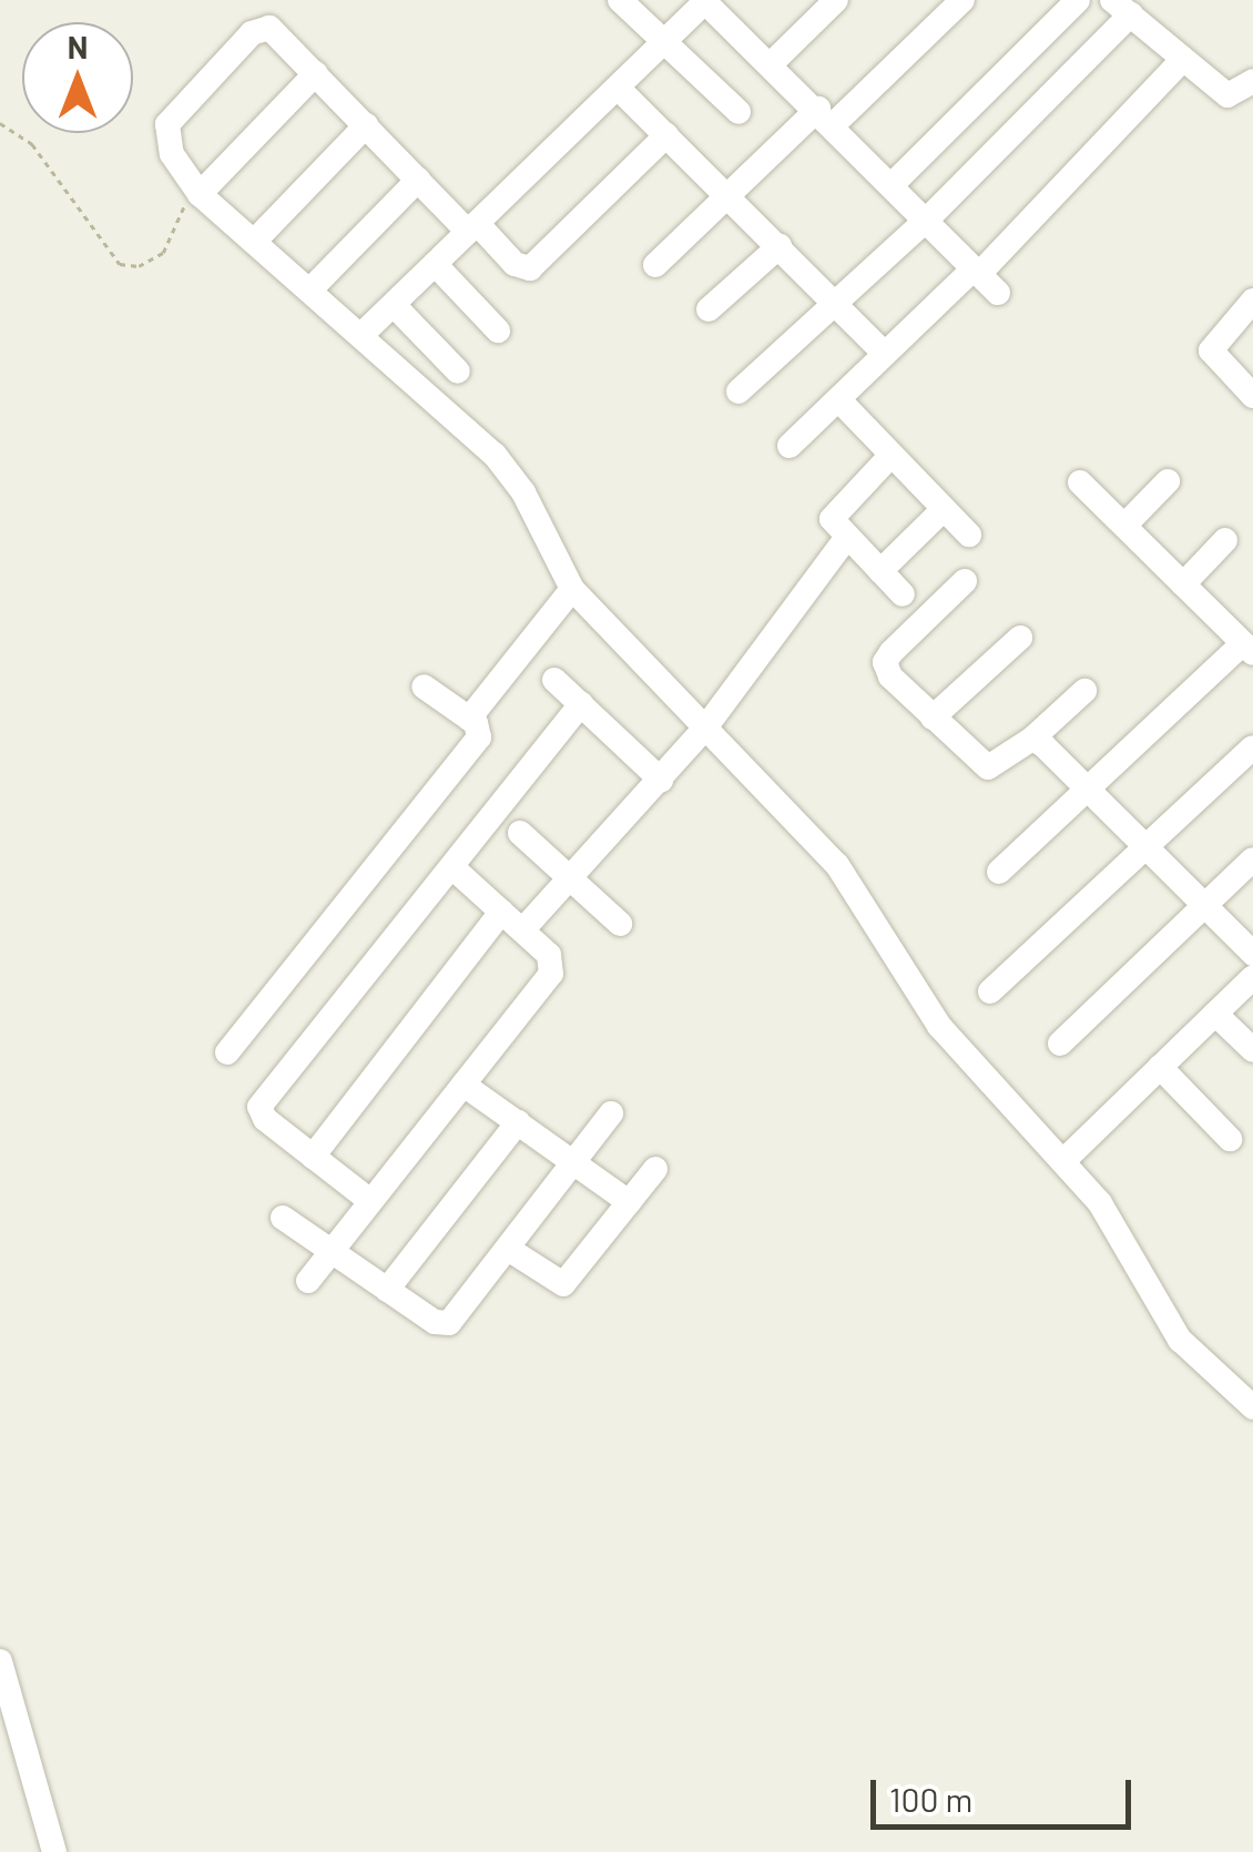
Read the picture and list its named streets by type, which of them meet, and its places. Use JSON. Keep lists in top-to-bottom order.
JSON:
{
  "scale_bar": "100 m",
  "north": "top"
}
